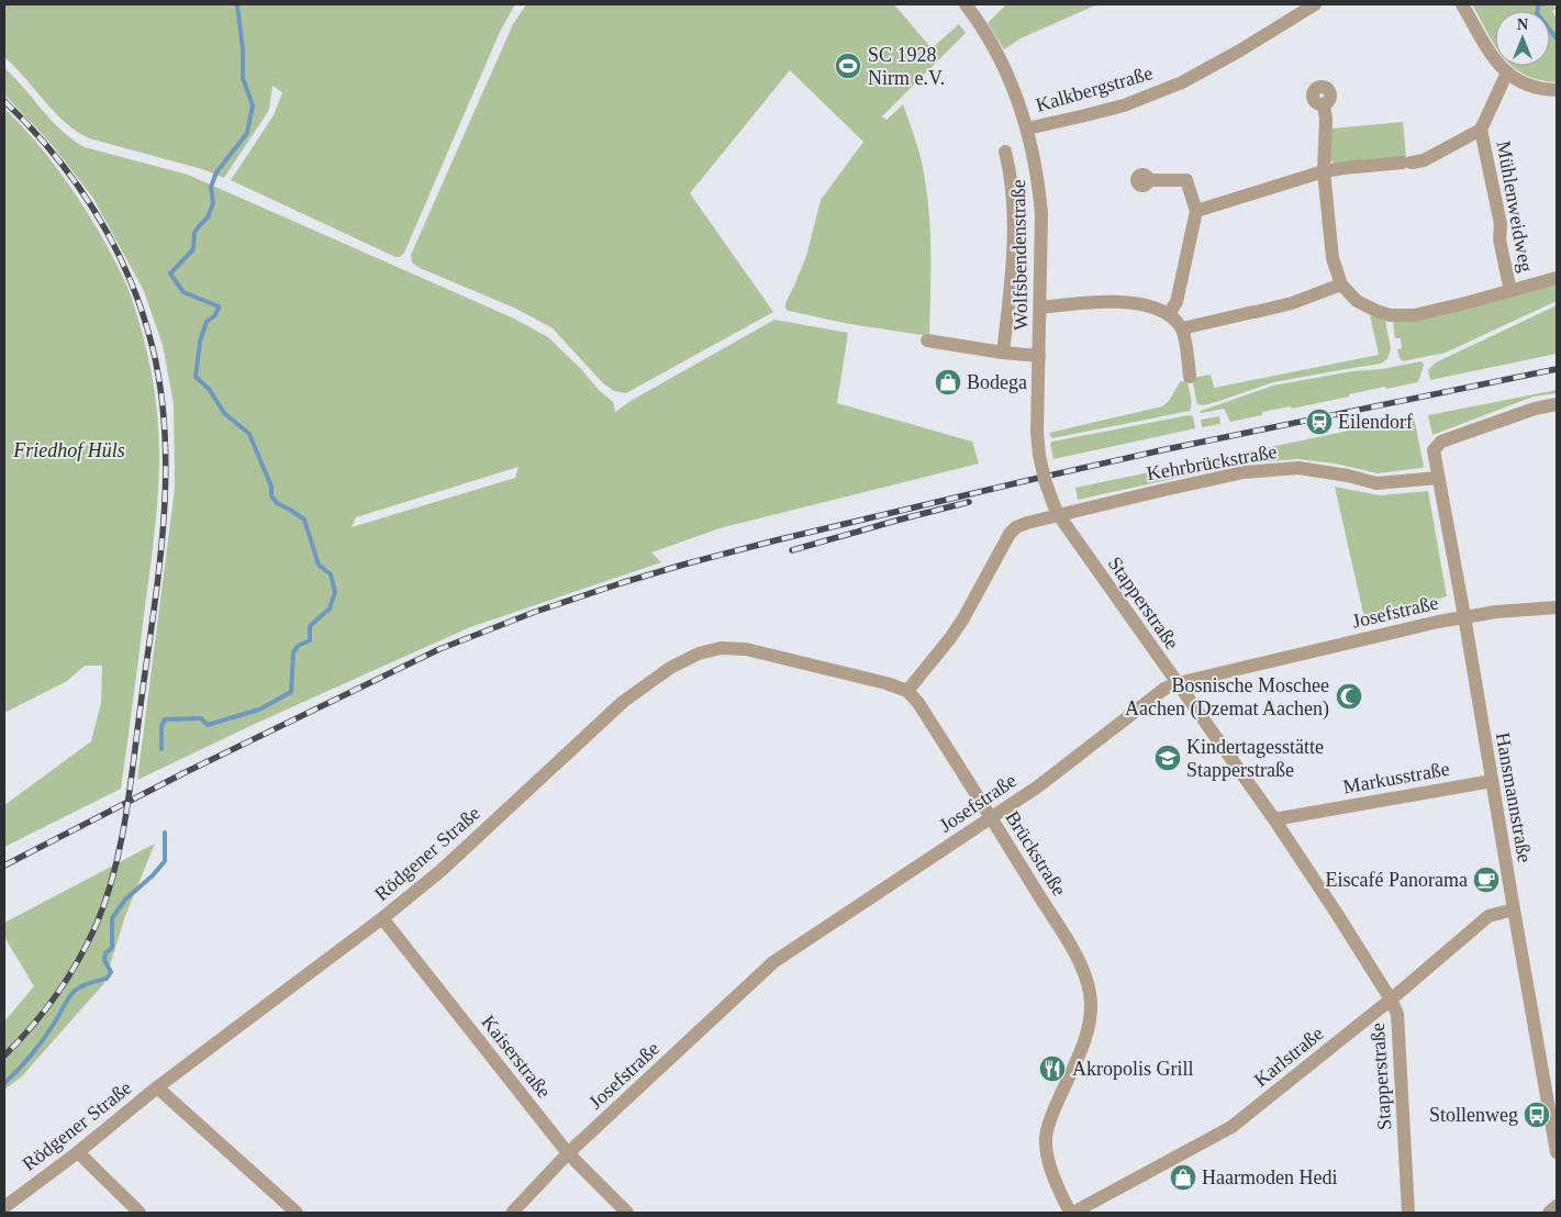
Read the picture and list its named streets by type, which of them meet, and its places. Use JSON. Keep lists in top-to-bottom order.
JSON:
{
  "streets": {
    "street": [
      "Kalkbergstraße",
      "Mühlenweidweg",
      "Wolfsbendenstraße",
      "Kehrbrückstraße",
      "Stapperstraße",
      "Josefstraße",
      "Markusstraße",
      "Hansmannstraße",
      "Rödgener Straße",
      "Brückstraße",
      "Kaiserstraße",
      "Karlstraße"
    ]
  },
  "crossings": [
    ["Kalkbergstraße", "Wolfsbendenstraße"],
    ["Wolfsbendenstraße", "Kehrbrückstraße"],
    ["Wolfsbendenstraße", "Stapperstraße"],
    ["Kehrbrückstraße", "Stapperstraße"],
    ["Kehrbrückstraße", "Hansmannstraße"],
    ["Stapperstraße", "Josefstraße"],
    ["Stapperstraße", "Markusstraße"],
    ["Stapperstraße", "Karlstraße"],
    ["Josefstraße", "Hansmannstraße"],
    ["Josefstraße", "Brückstraße"],
    ["Josefstraße", "Kaiserstraße"],
    ["Markusstraße", "Hansmannstraße"],
    ["Hansmannstraße", "Karlstraße"],
    ["Rödgener Straße", "Brückstraße"],
    ["Rödgener Straße", "Kaiserstraße"],
    ["Brückstraße", "Karlstraße"]
  ],
  "parks": ["Friedhof Hüls"],
  "places": {
    "sports": ["SC 1928 Nirm e.V."],
    "shop": ["Bodega", "Haarmoden Hedi"],
    "station": ["Eilendorf"],
    "mosque": ["Bosnische Moschee Aachen (Dzemat Aachen)"],
    "school or university": ["Kindertagesstätte Stapperstraße"],
    "cafe": ["Eiscafé Panorama"],
    "restaurant": ["Akropolis Grill"],
    "bus stop": ["Stollenweg"]
  },
  "north": "top"
}
